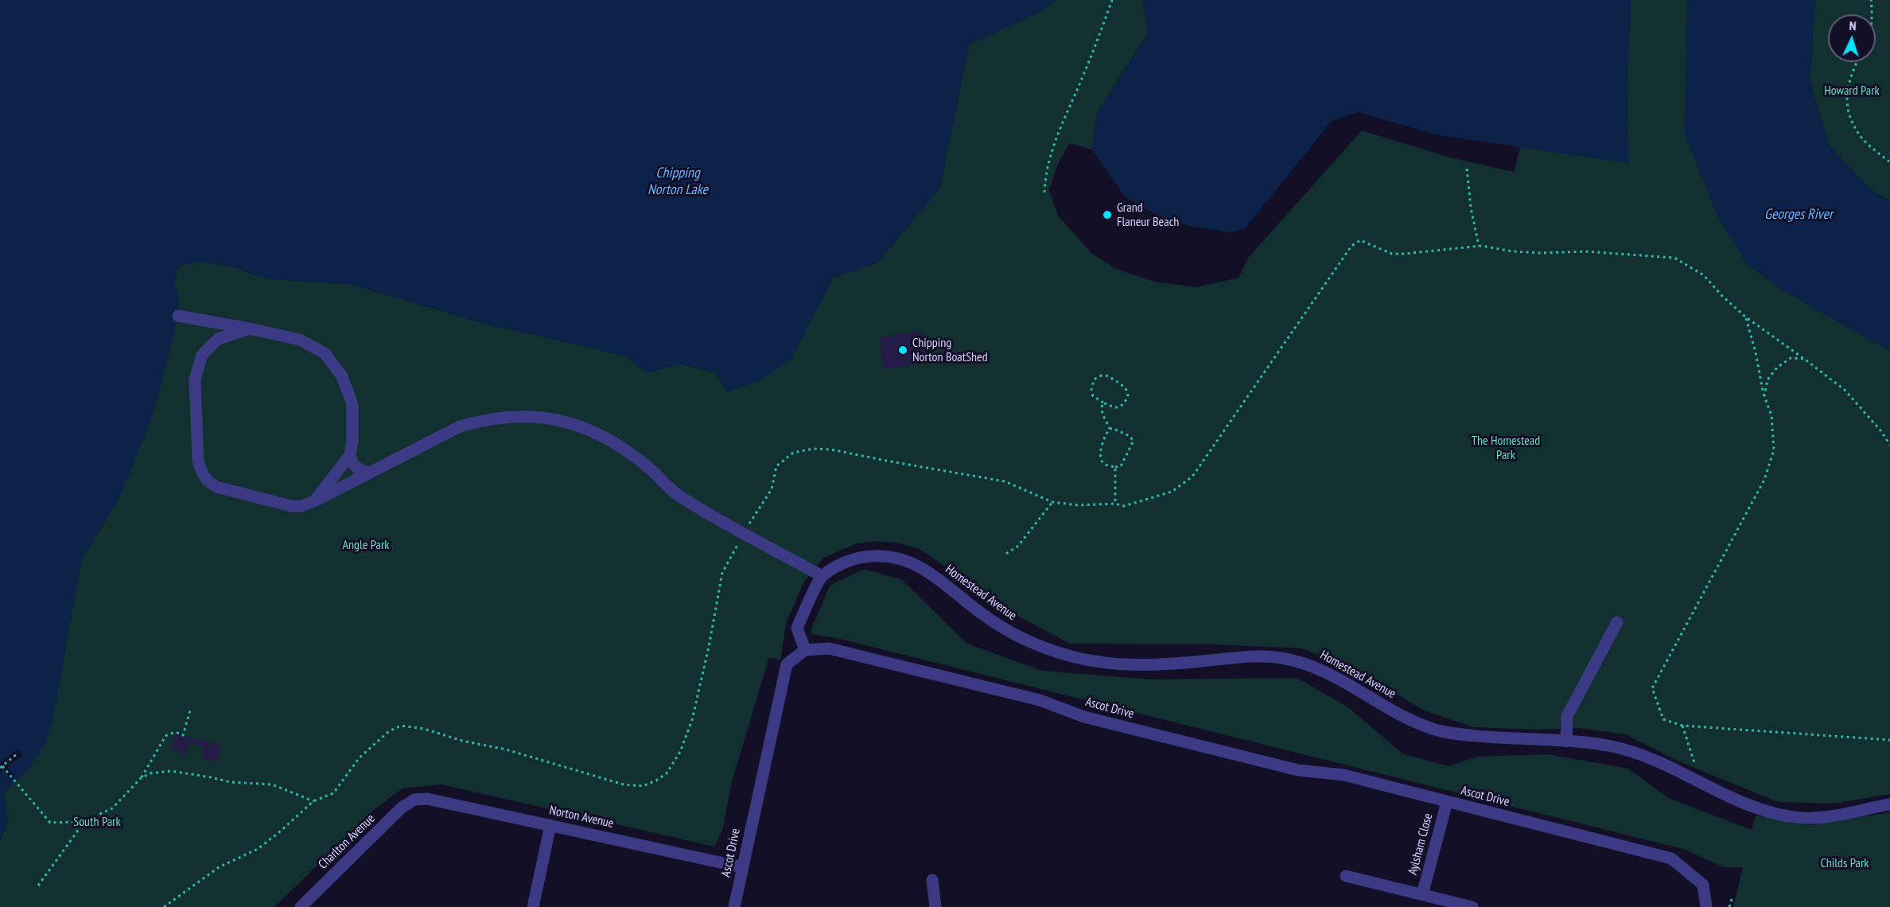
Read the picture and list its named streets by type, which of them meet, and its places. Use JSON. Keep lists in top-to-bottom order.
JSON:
{
  "streets": {
    "street": [
      "Homestead Avenue",
      "Ascot Drive",
      "Norton Avenue",
      "Charlton Avenue",
      "Aylsham Close"
    ]
  },
  "crossings": [
    ["Ascot Drive", "Norton Avenue"],
    ["Ascot Drive", "Aylsham Close"],
    ["Norton Avenue", "Charlton Avenue"]
  ],
  "water": ["Chipping Norton Lake", "Georges River"],
  "parks": [
    "Howard Park",
    "The Homestead Park",
    "Angle Park",
    "South Park",
    "Childs Park"
  ],
  "places": ["Grand Flaneur Beach", "Chipping Norton BoatShed"],
  "north": "top"
}
